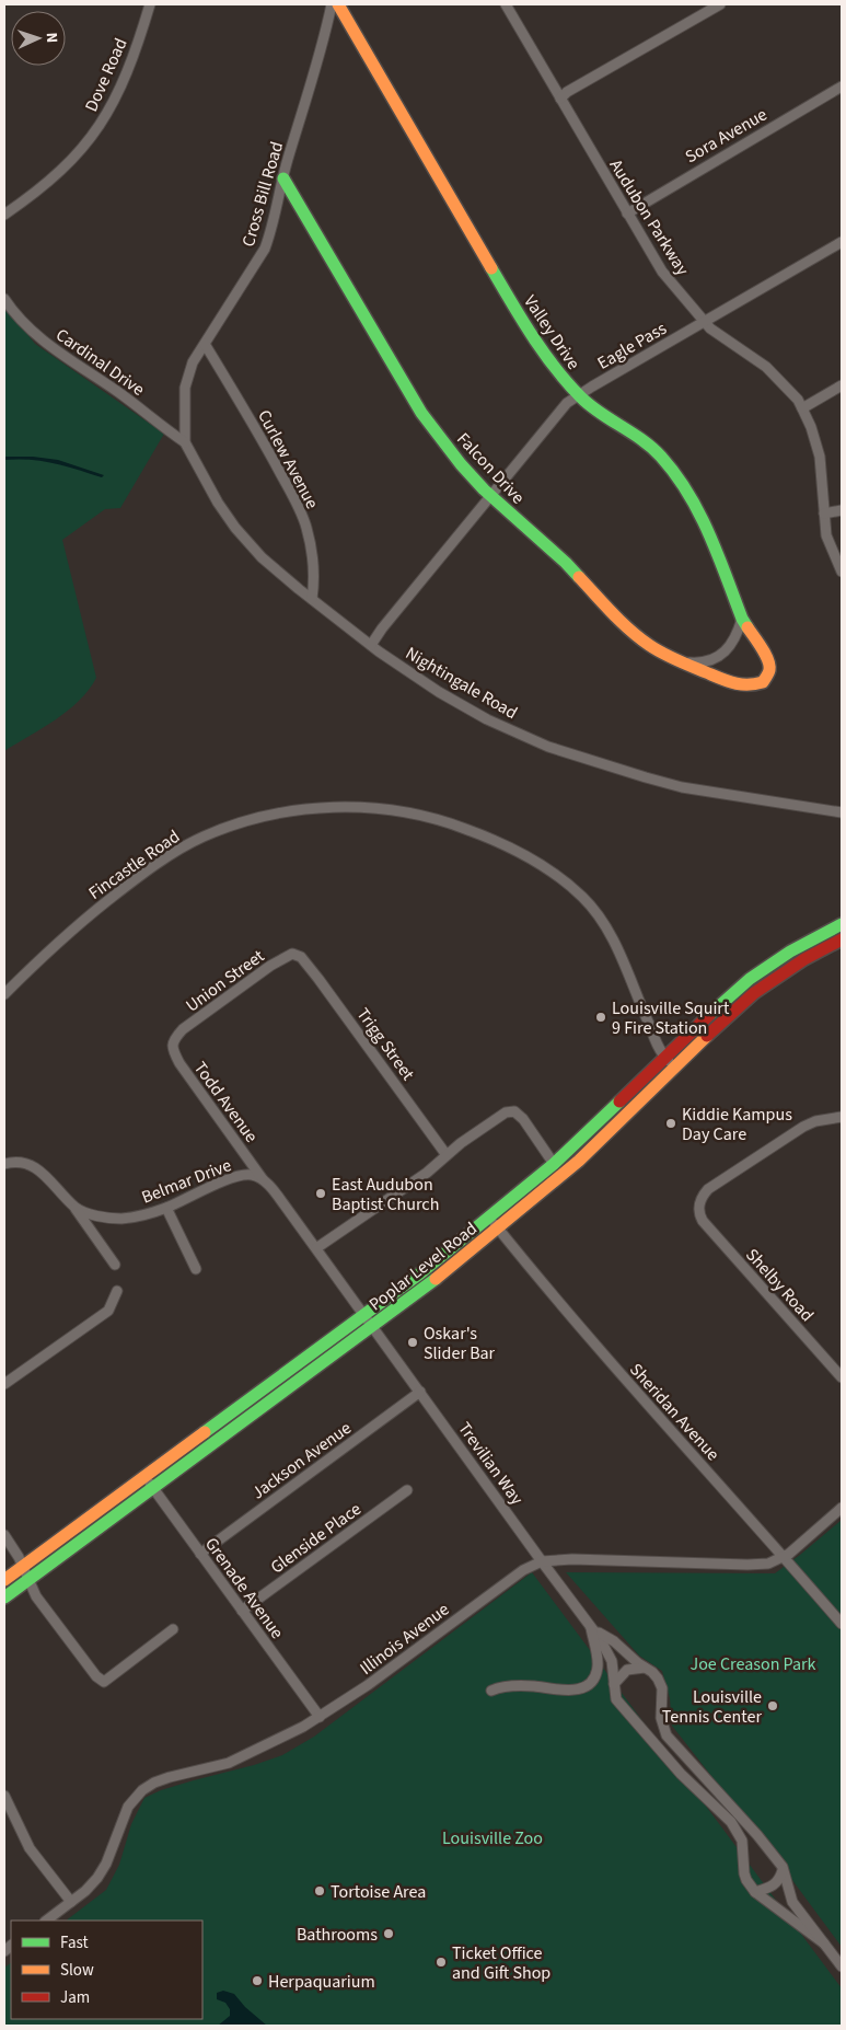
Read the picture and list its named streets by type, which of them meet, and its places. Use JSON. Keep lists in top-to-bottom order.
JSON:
{
  "streets": {
    "main road": ["Valley Drive", "Falcon Drive", "Poplar Level Road"],
    "street": [
      "Dove Road",
      "Sora Avenue",
      "Cross Bill Road",
      "Audubon Parkway",
      "Eagle Pass",
      "Cardinal Drive",
      "Curlew Avenue",
      "Nightingale Road",
      "Fincastle Road",
      "Union Street",
      "Trigg Street",
      "Todd Avenue",
      "Belmar Drive",
      "Shelby Road",
      "Sheridan Avenue",
      "Jackson Avenue",
      "Trevilian Way",
      "Glenside Place",
      "Grenade Avenue",
      "Illinois Avenue"
    ]
  },
  "crossings": [
    ["Sora Avenue", "Audubon Parkway"],
    ["Cross Bill Road", "Cardinal Drive"],
    ["Cross Bill Road", "Curlew Avenue"],
    ["Cross Bill Road", "Falcon Drive"],
    ["Cross Bill Road", "Nightingale Road"],
    ["Audubon Parkway", "Eagle Pass"],
    ["Valley Drive", "Eagle Pass"],
    ["Valley Drive", "Falcon Drive"],
    ["Eagle Pass", "Falcon Drive"],
    ["Eagle Pass", "Nightingale Road"],
    ["Cardinal Drive", "Nightingale Road"],
    ["Curlew Avenue", "Nightingale Road"],
    ["Fincastle Road", "Poplar Level Road"],
    ["Union Street", "Trigg Street"],
    ["Union Street", "Todd Avenue"],
    ["Todd Avenue", "Belmar Drive"],
    ["Poplar Level Road", "Sheridan Avenue"],
    ["Poplar Level Road", "Trevilian Way"],
    ["Poplar Level Road", "Grenade Avenue"],
    ["Sheridan Avenue", "Illinois Avenue"],
    ["Jackson Avenue", "Trevilian Way"],
    ["Jackson Avenue", "Grenade Avenue"],
    ["Trevilian Way", "Illinois Avenue"],
    ["Glenside Place", "Grenade Avenue"],
    ["Grenade Avenue", "Illinois Avenue"]
  ],
  "parks": ["Joe Creason Park", "Louisville Zoo"],
  "places": [
    "Louisville Squirt 9 Fire Station",
    "Kiddie Kampus Day Care",
    "East Audubon Baptist Church",
    "Oskar's Slider Bar",
    "Louisville Tennis Center",
    "Tortoise Area",
    "Bathrooms",
    "Ticket Office and Gift Shop",
    "Herpaquarium"
  ],
  "legend": ["Fast", "Slow", "Jam"],
  "north": "right"
}
